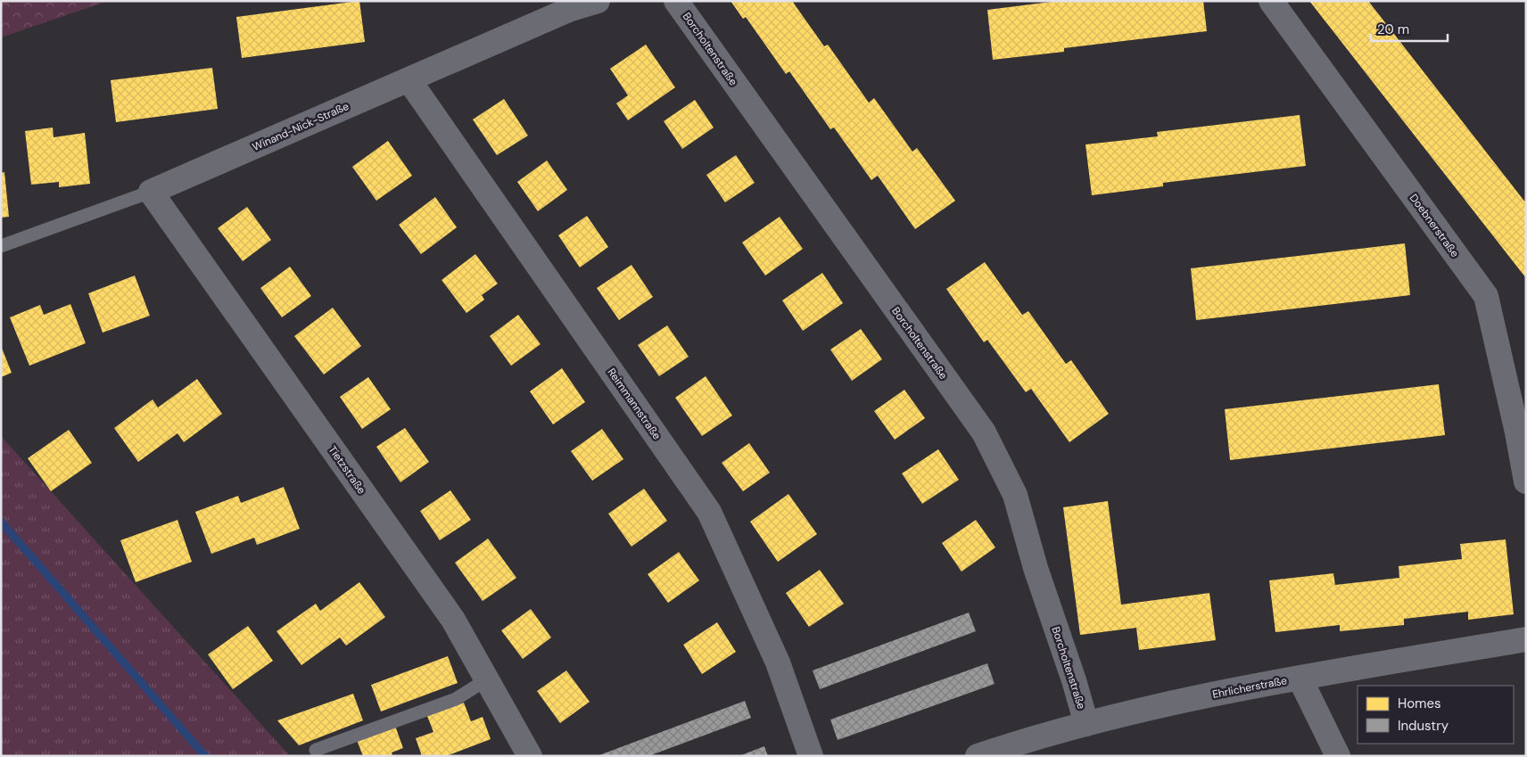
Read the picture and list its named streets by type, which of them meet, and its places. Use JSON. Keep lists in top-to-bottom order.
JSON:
{
  "streets": {
    "street": [
      "Borcholtenstraße",
      "Winand-Nick-Straße",
      "Doebnerstraße",
      "Reimmannstraße",
      "Tietzstraße",
      "Ehrlicherstraße"
    ]
  },
  "crossings": [
    ["Borcholtenstraße", "Ehrlicherstraße"],
    ["Winand-Nick-Straße", "Reimmannstraße"],
    ["Winand-Nick-Straße", "Tietzstraße"]
  ],
  "legend": ["Homes", "Industry"],
  "scale_bar": "20 m"
}
